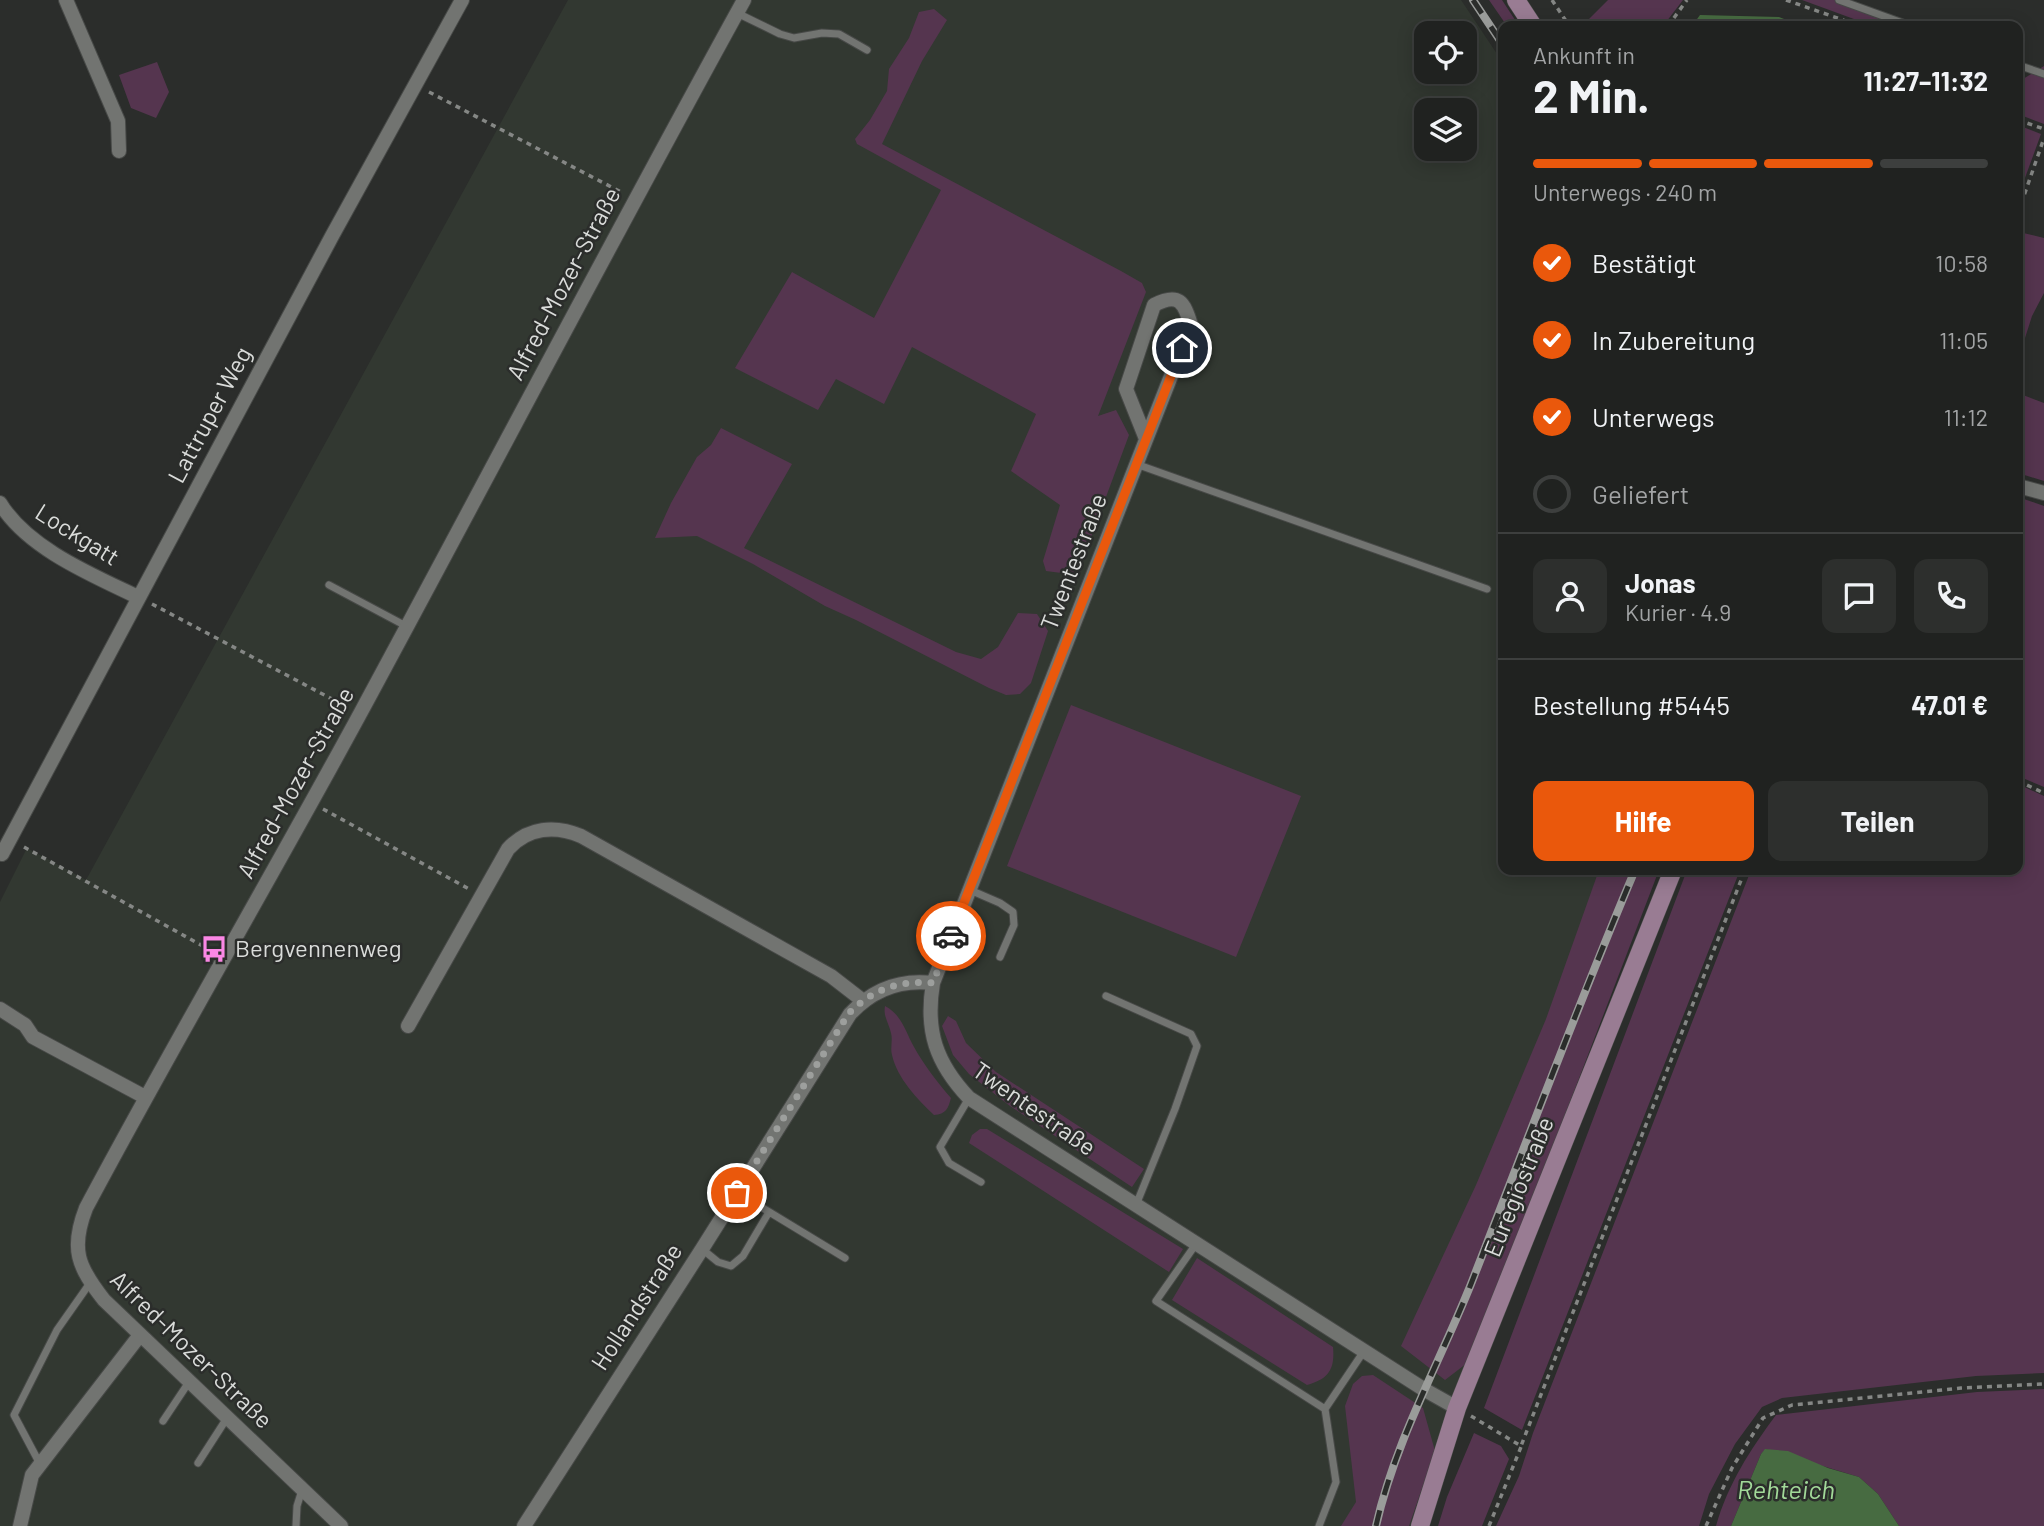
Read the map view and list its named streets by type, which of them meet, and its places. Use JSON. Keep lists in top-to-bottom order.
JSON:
{
  "streets": {
    "main road": ["Euregiostraße"],
    "street": [
      "Alfred-Mozer-Straße",
      "Lattruper Weg",
      "Lockgatt",
      "Twentestraße",
      "Hollandstraße"
    ]
  },
  "crossings": [
    ["Lattruper Weg", "Lockgatt"],
    ["Twentestraße", "Euregiostraße"],
    ["Twentestraße", "Hollandstraße"]
  ],
  "water": ["Rehteich"],
  "places": {
    "bus stop": ["Bergvennenweg"]
  },
  "page": {
    "heading": ["2 Min.", "Ankunft in", "11:27–11:32"],
    "panel": [
      "Jonas",
      "Kurier · 4.9",
      "Bestellung #5445",
      "47.01 €"
    ],
    "bar": "Unterwegs · 240 m",
    "list": [
      ["Bestätigt", "10:58"],
      ["In Zubereitung", "11:05"],
      ["Unterwegs", "11:12"],
      "Geliefert"
    ],
    "buttons": ["Hilfe", "Teilen"]
  }
}
